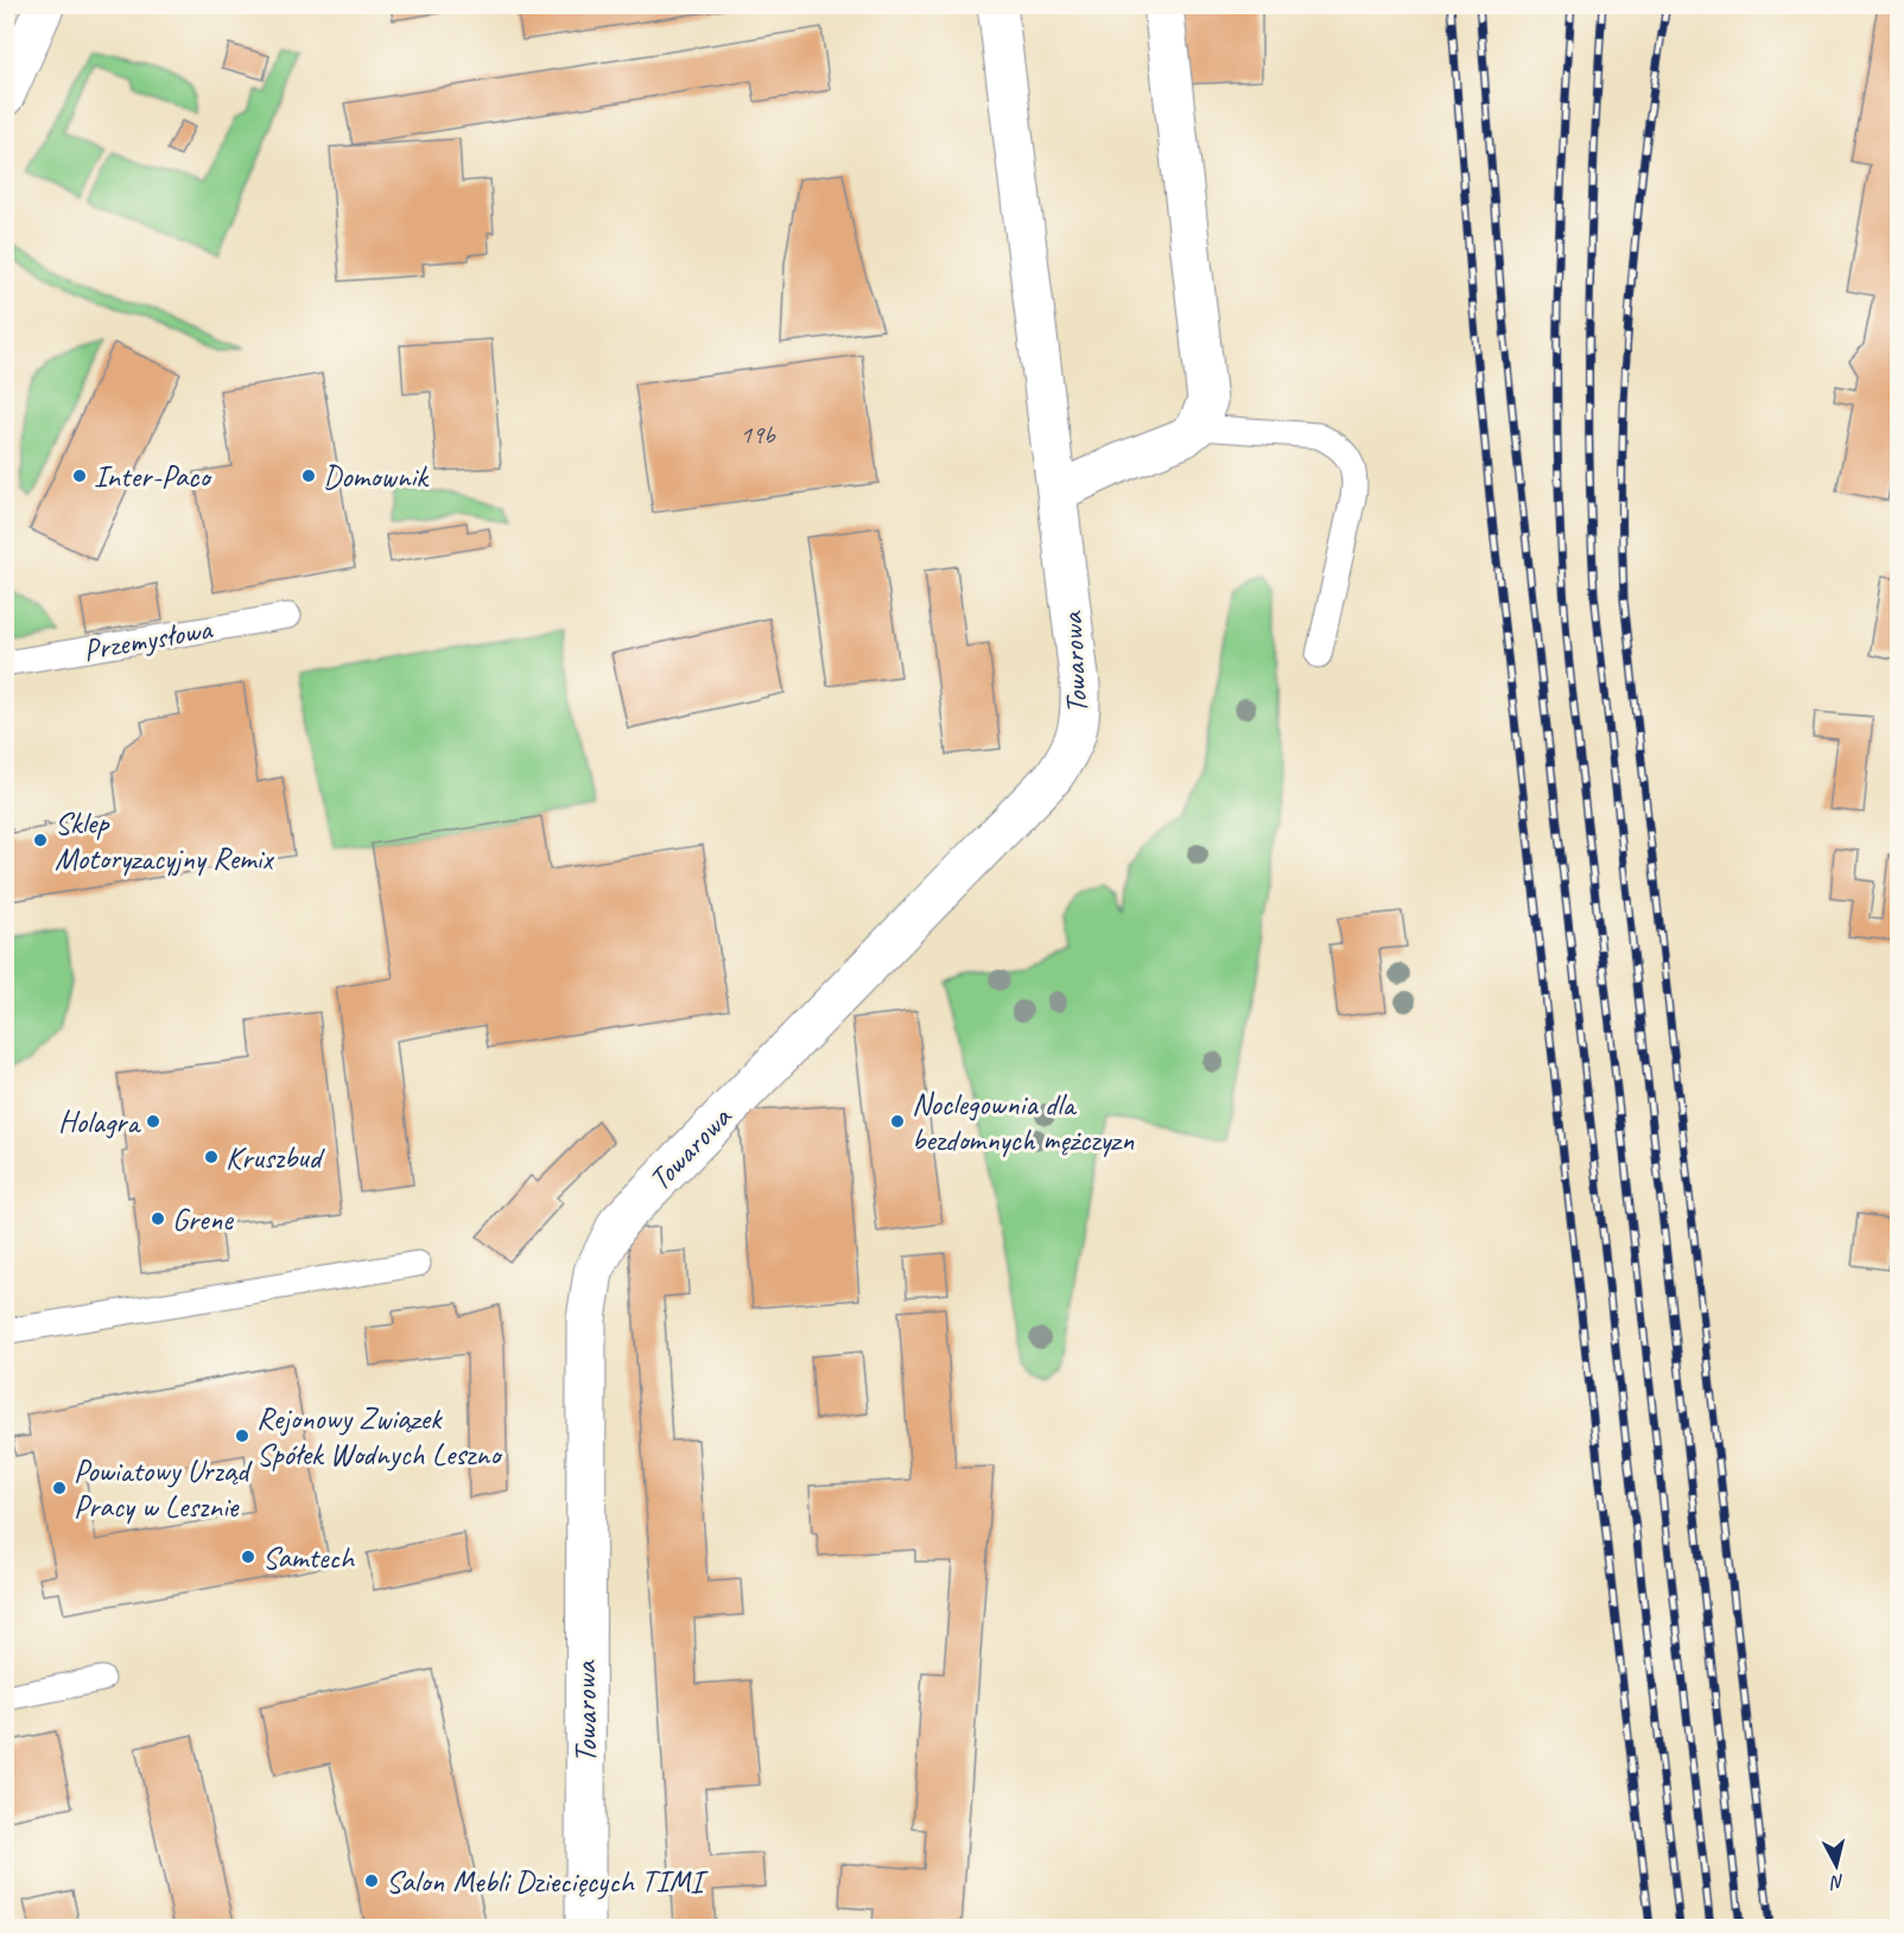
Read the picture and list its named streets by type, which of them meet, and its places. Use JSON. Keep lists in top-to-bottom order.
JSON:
{
  "streets": {
    "street": ["Towarowa"],
    "lane": ["Przemysłowa"]
  },
  "places": [
    "Inter-Paco",
    "Domownik",
    "Sklep Motoryzacyjny Remix",
    "Holagra",
    "Noclegownia dla bezdomnych mężczyzn",
    "Kruszbud",
    "Grene",
    "Rejonowy Związek Spółek Wodnych Leszno",
    "Powiatowy Urząd Pracy w Lesznie",
    "Samtech",
    "Salon Mebli Dziecięcych TIMI"
  ],
  "house_numbers": ["19b"],
  "north": "bottom"
}
